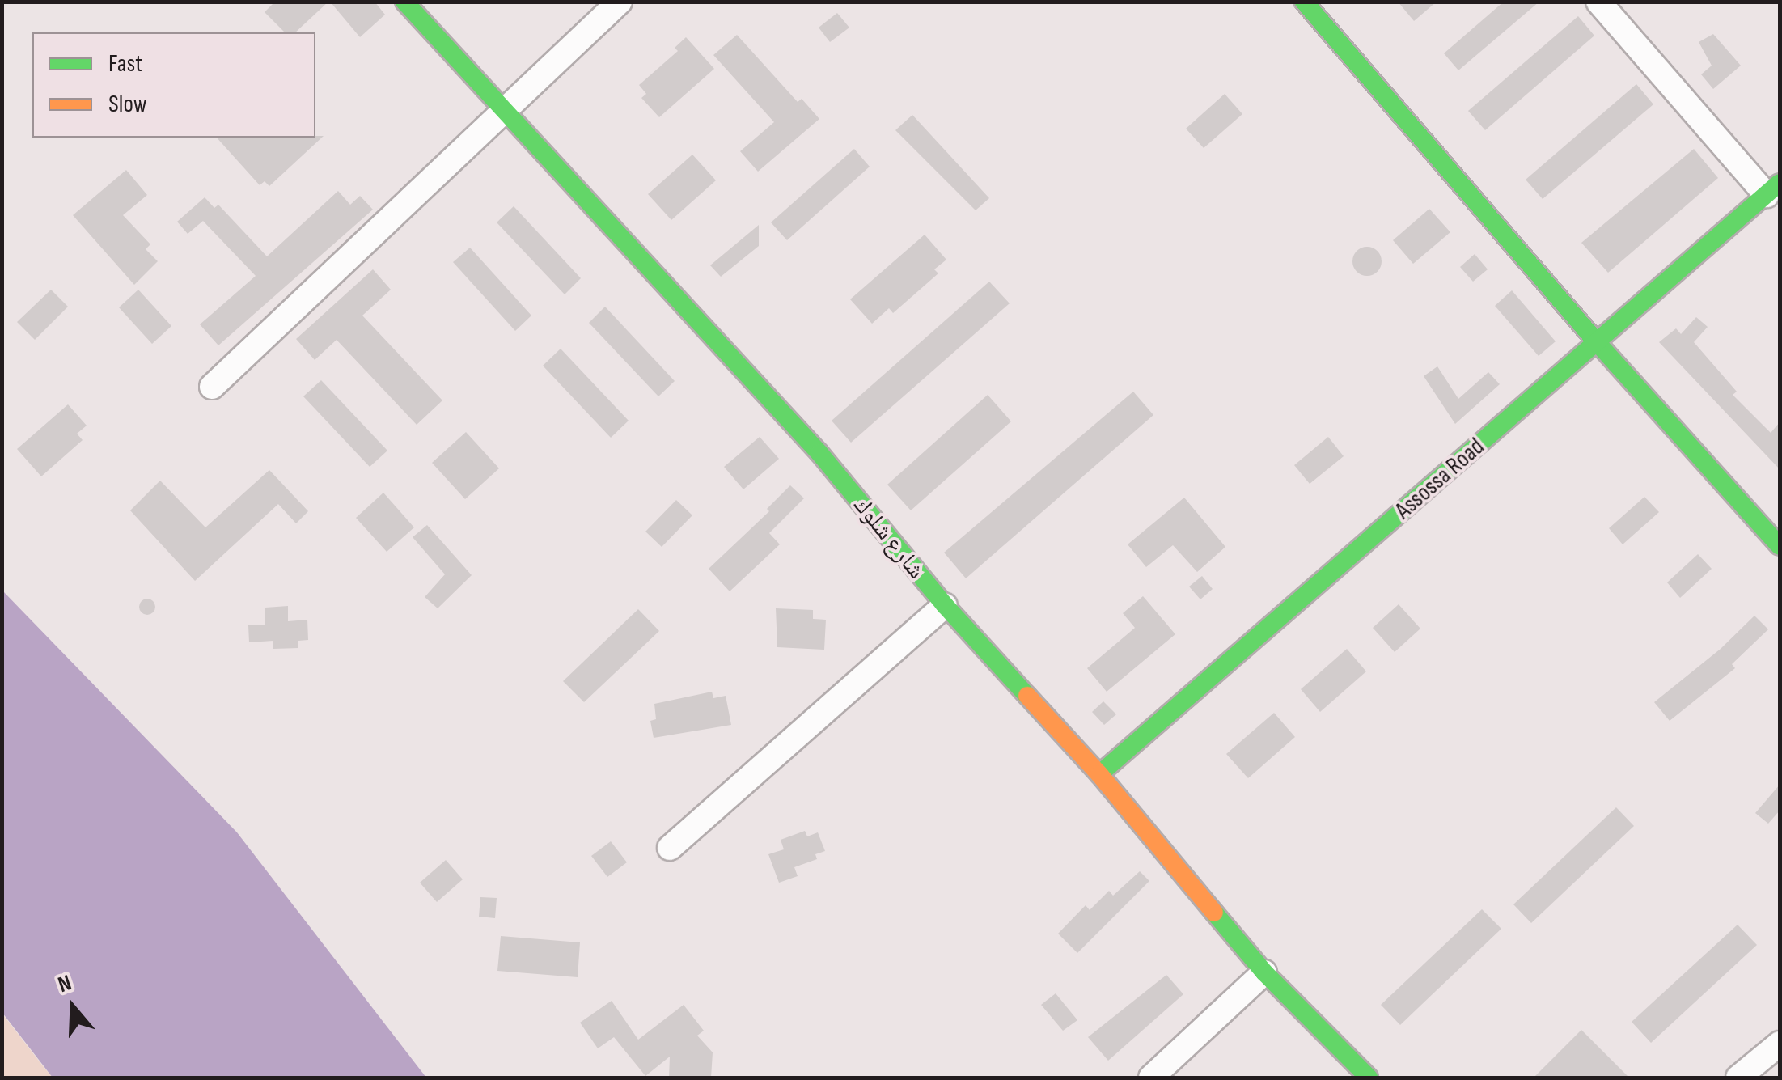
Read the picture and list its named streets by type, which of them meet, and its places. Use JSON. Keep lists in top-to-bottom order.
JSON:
{
  "streets": {
    "street": ["Assossa Road", "شارع شلوك"]
  },
  "crossings": [
    ["Assossa Road", "شارع شلوك"]
  ],
  "legend": ["Fast", "Slow"],
  "north": "top"
}
